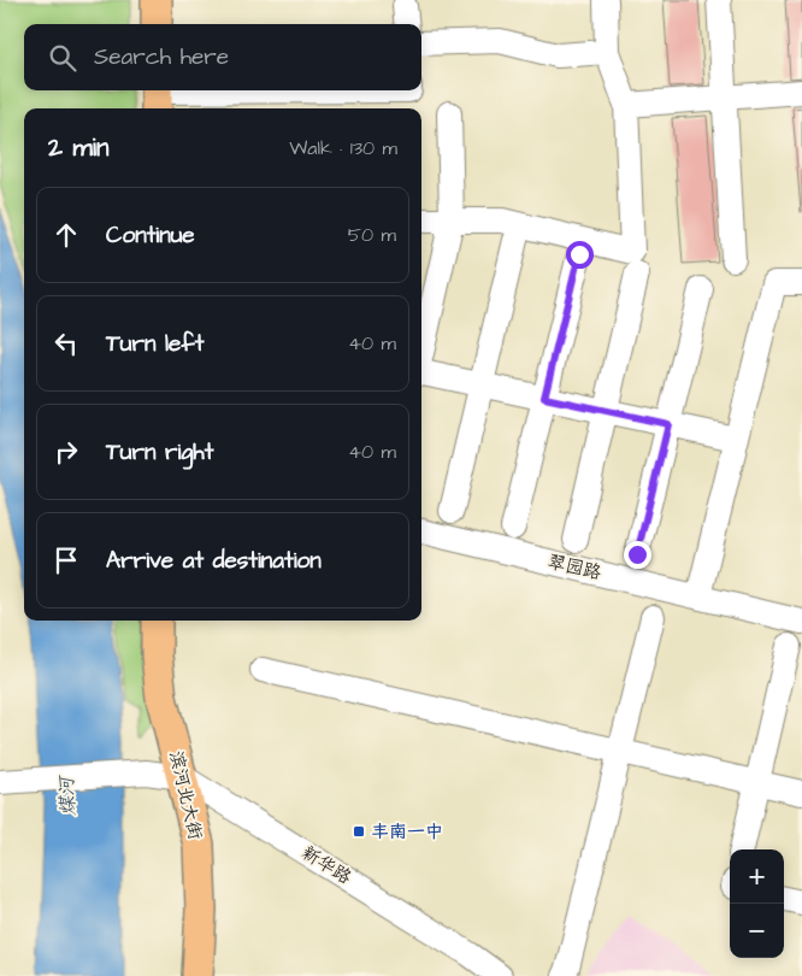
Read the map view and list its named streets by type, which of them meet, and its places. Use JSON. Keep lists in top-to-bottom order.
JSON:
{
  "streets": {
    "main road": ["滨河北大街"],
    "street": ["翠园路", "新华路"]
  },
  "crossings": [
    ["滨河北大街", "新华路"]
  ],
  "water": ["煤河"],
  "places": {
    "transit": ["丰南一中"]
  },
  "page": {
    "search": "Search here",
    "heading": ["2 min", "Walk · 130 m"],
    "list": [
      ["Continue", "50 m"],
      ["Turn left", "40 m"],
      ["Turn right", "40 m"],
      "Arrive at destination"
    ],
    "map_buttons": ["+", "−"]
  }
}
